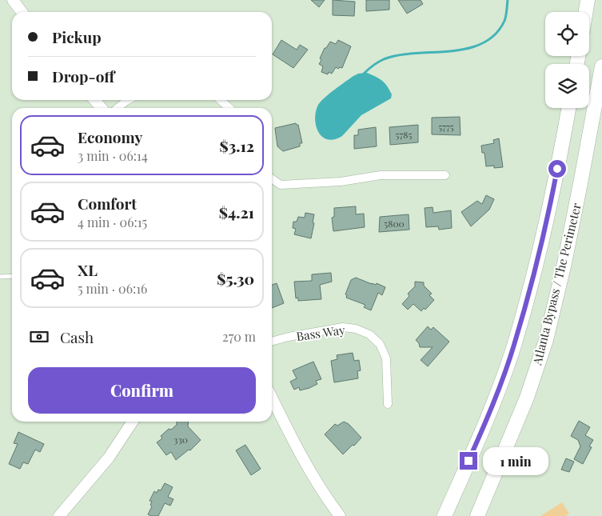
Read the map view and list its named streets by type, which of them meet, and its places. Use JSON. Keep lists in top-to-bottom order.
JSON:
{
  "streets": {
    "highway": ["Atlanta Bypass / The Perimeter"],
    "street": ["Bass Way"]
  },
  "house_numbers": [
    "5775",
    "5785",
    "5800",
    "330"
  ],
  "page": {
    "banner": ["Pickup", "Drop-off"],
    "list": [
      {
        "name": "Economy",
        "note": "3 min · 06:14",
        "value": "$3.12"
      },
      {
        "name": "Comfort",
        "note": "4 min · 06:15",
        "value": "$4.21"
      },
      {
        "name": "XL",
        "note": "5 min · 06:16",
        "value": "$5.30"
      }
    ],
    "pay": ["Cash", "270 m"],
    "buttons": "Confirm",
    "bubble": "1 min"
  }
}
